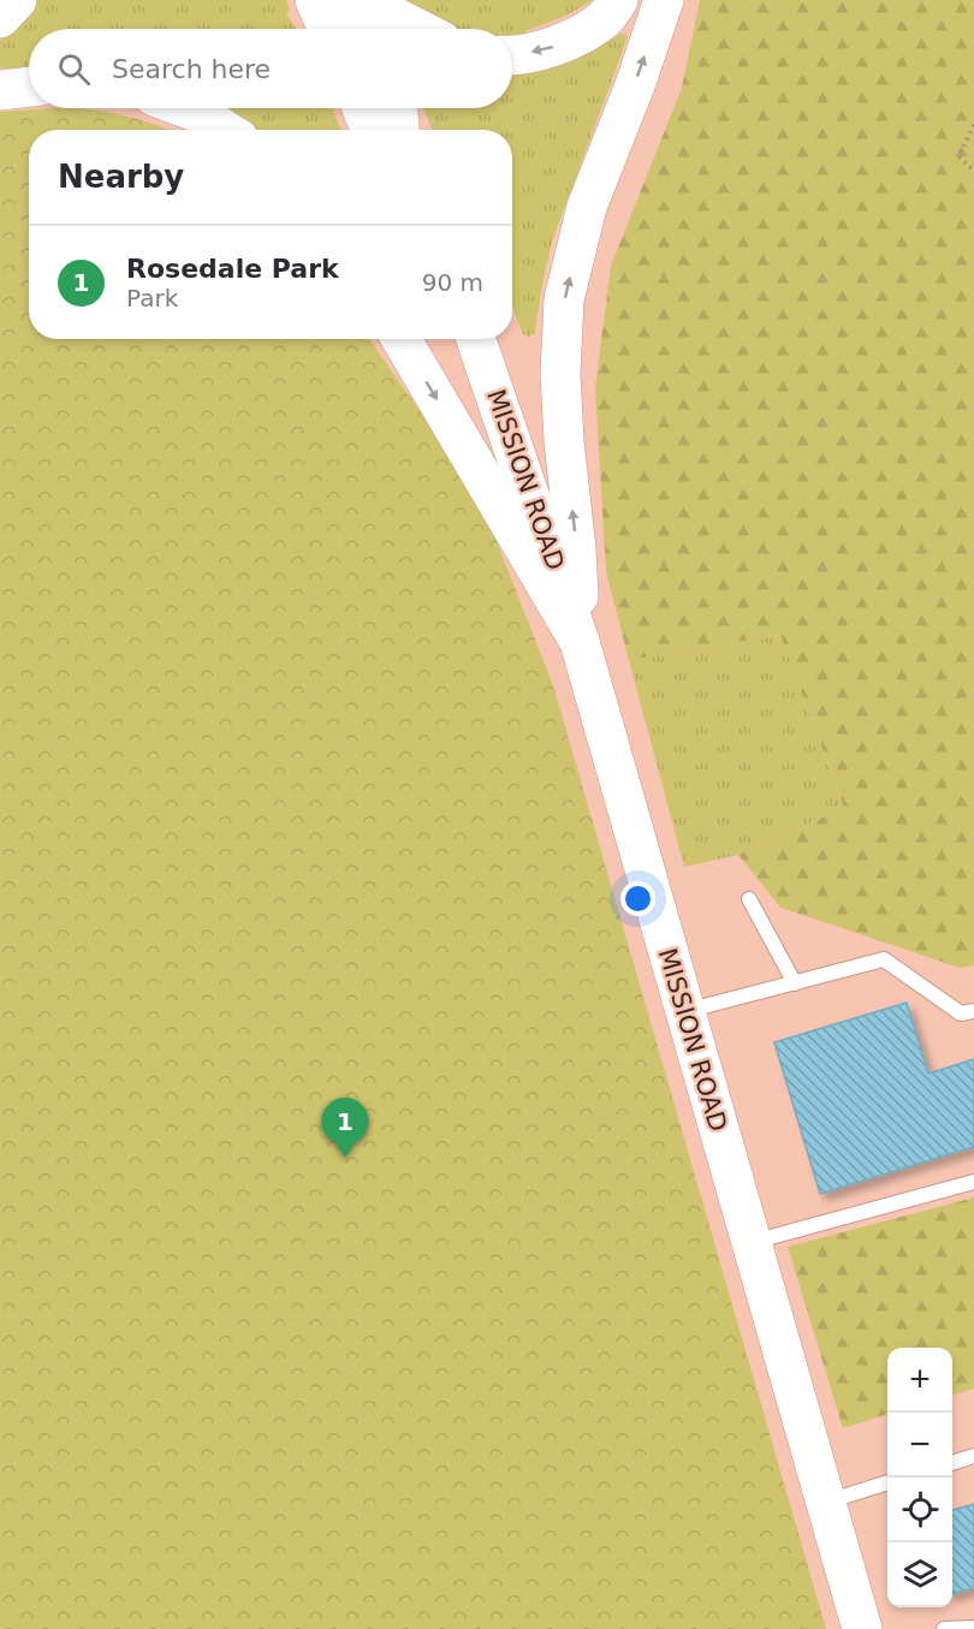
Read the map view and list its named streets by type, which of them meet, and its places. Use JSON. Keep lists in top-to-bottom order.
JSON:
{
  "streets": {
    "main road": ["MISSION ROAD"]
  },
  "page": {
    "search": "Search here",
    "heading": "Nearby",
    "list": [
      {
        "mark": "1",
        "name": "Rosedale Park",
        "note": "Park",
        "value": "90 m"
      }
    ],
    "pins": "1",
    "map_buttons": ["+", "−"]
  }
}
